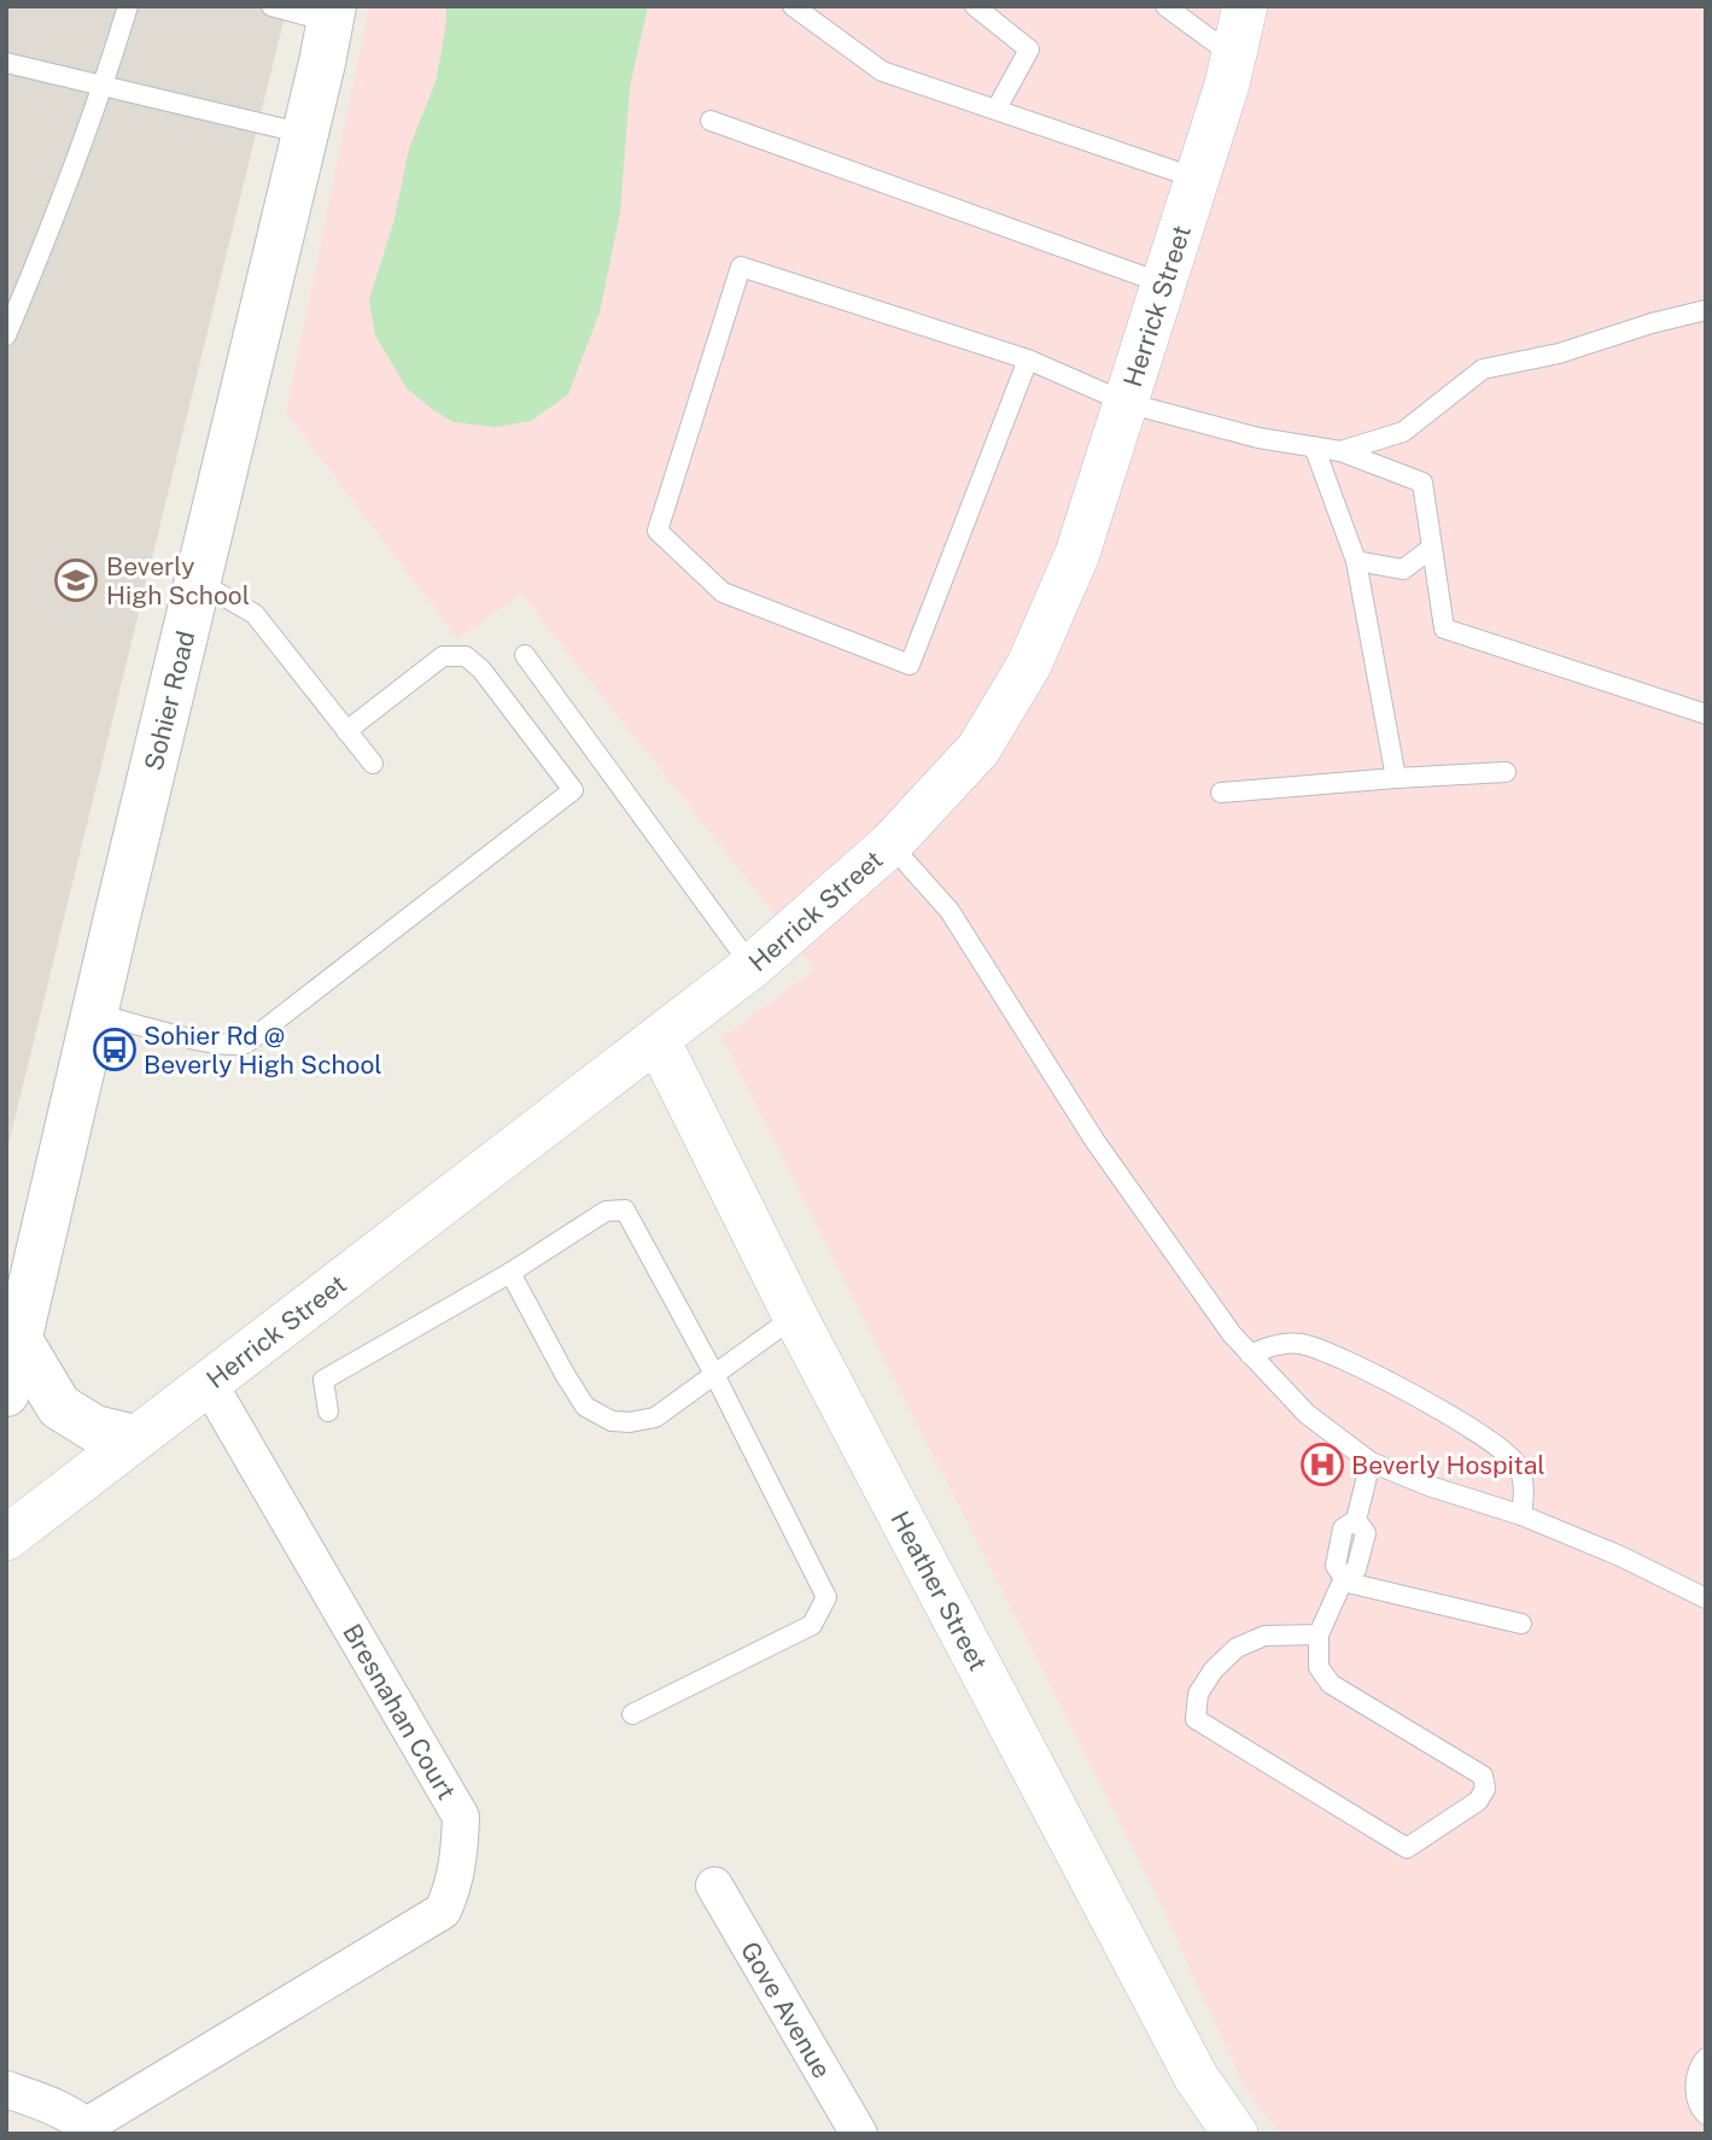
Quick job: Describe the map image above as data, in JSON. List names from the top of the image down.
{
  "streets": {
    "main road": ["Sohier Road"],
    "street": [
      "Herrick Street",
      "Heather Street",
      "Bresnahan Court",
      "Gove Avenue"
    ]
  },
  "crossings": [
    ["Herrick Street", "Heather Street"],
    ["Herrick Street", "Bresnahan Court"]
  ],
  "places": {
    "school or university": ["Beverly High School"],
    "bus stop": ["Sohier Rd @ Beverly High School"],
    "hospital": ["Beverly Hospital"]
  }
}
